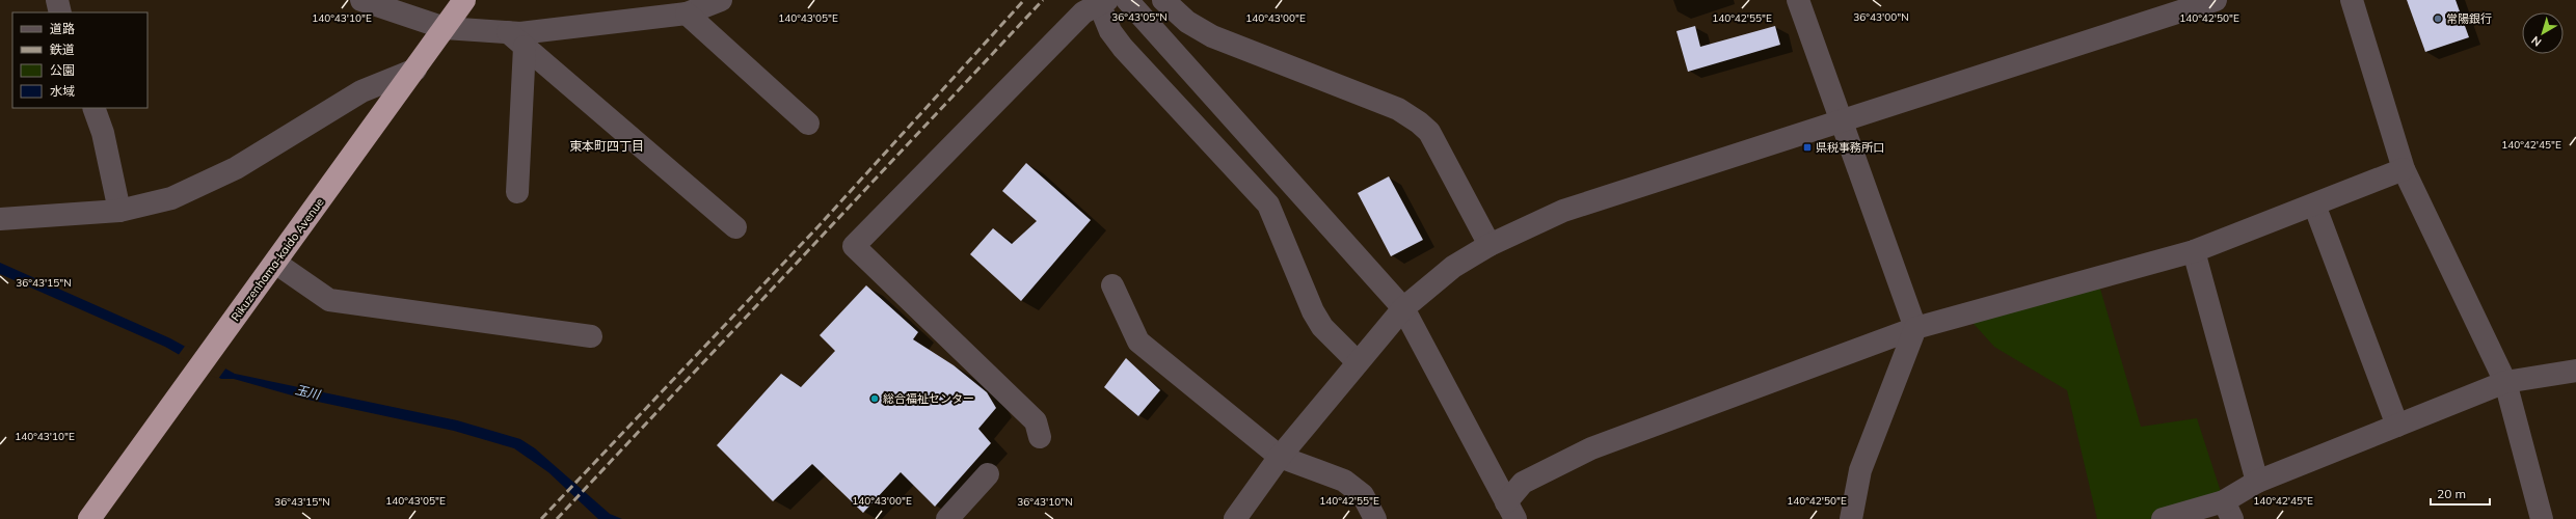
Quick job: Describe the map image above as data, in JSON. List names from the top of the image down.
{
  "streets": {
    "highway": ["Rikuzenhama-kaido Avenue"]
  },
  "districts": ["東本町四丁目"],
  "water": ["玉川"],
  "places": {
    "other": ["常陽銀行", "総合福祉センター"],
    "transit": ["県税事務所口"]
  },
  "legend": [
    "道路",
    "鉄道",
    "公園",
    "水域"
  ],
  "scale_bar": "20 m",
  "north": "bottom left",
  "coordinates": [
    "36°43'05\"N",
    "36°43'00\"N",
    "140°43'00\"E",
    "140°43'10\"E",
    "140°43'05\"E",
    "140°42'55\"E",
    "140°42'50\"E",
    "140°42'45\"E",
    "36°43'15\"N",
    "36°43'10\"N"
  ]
}
